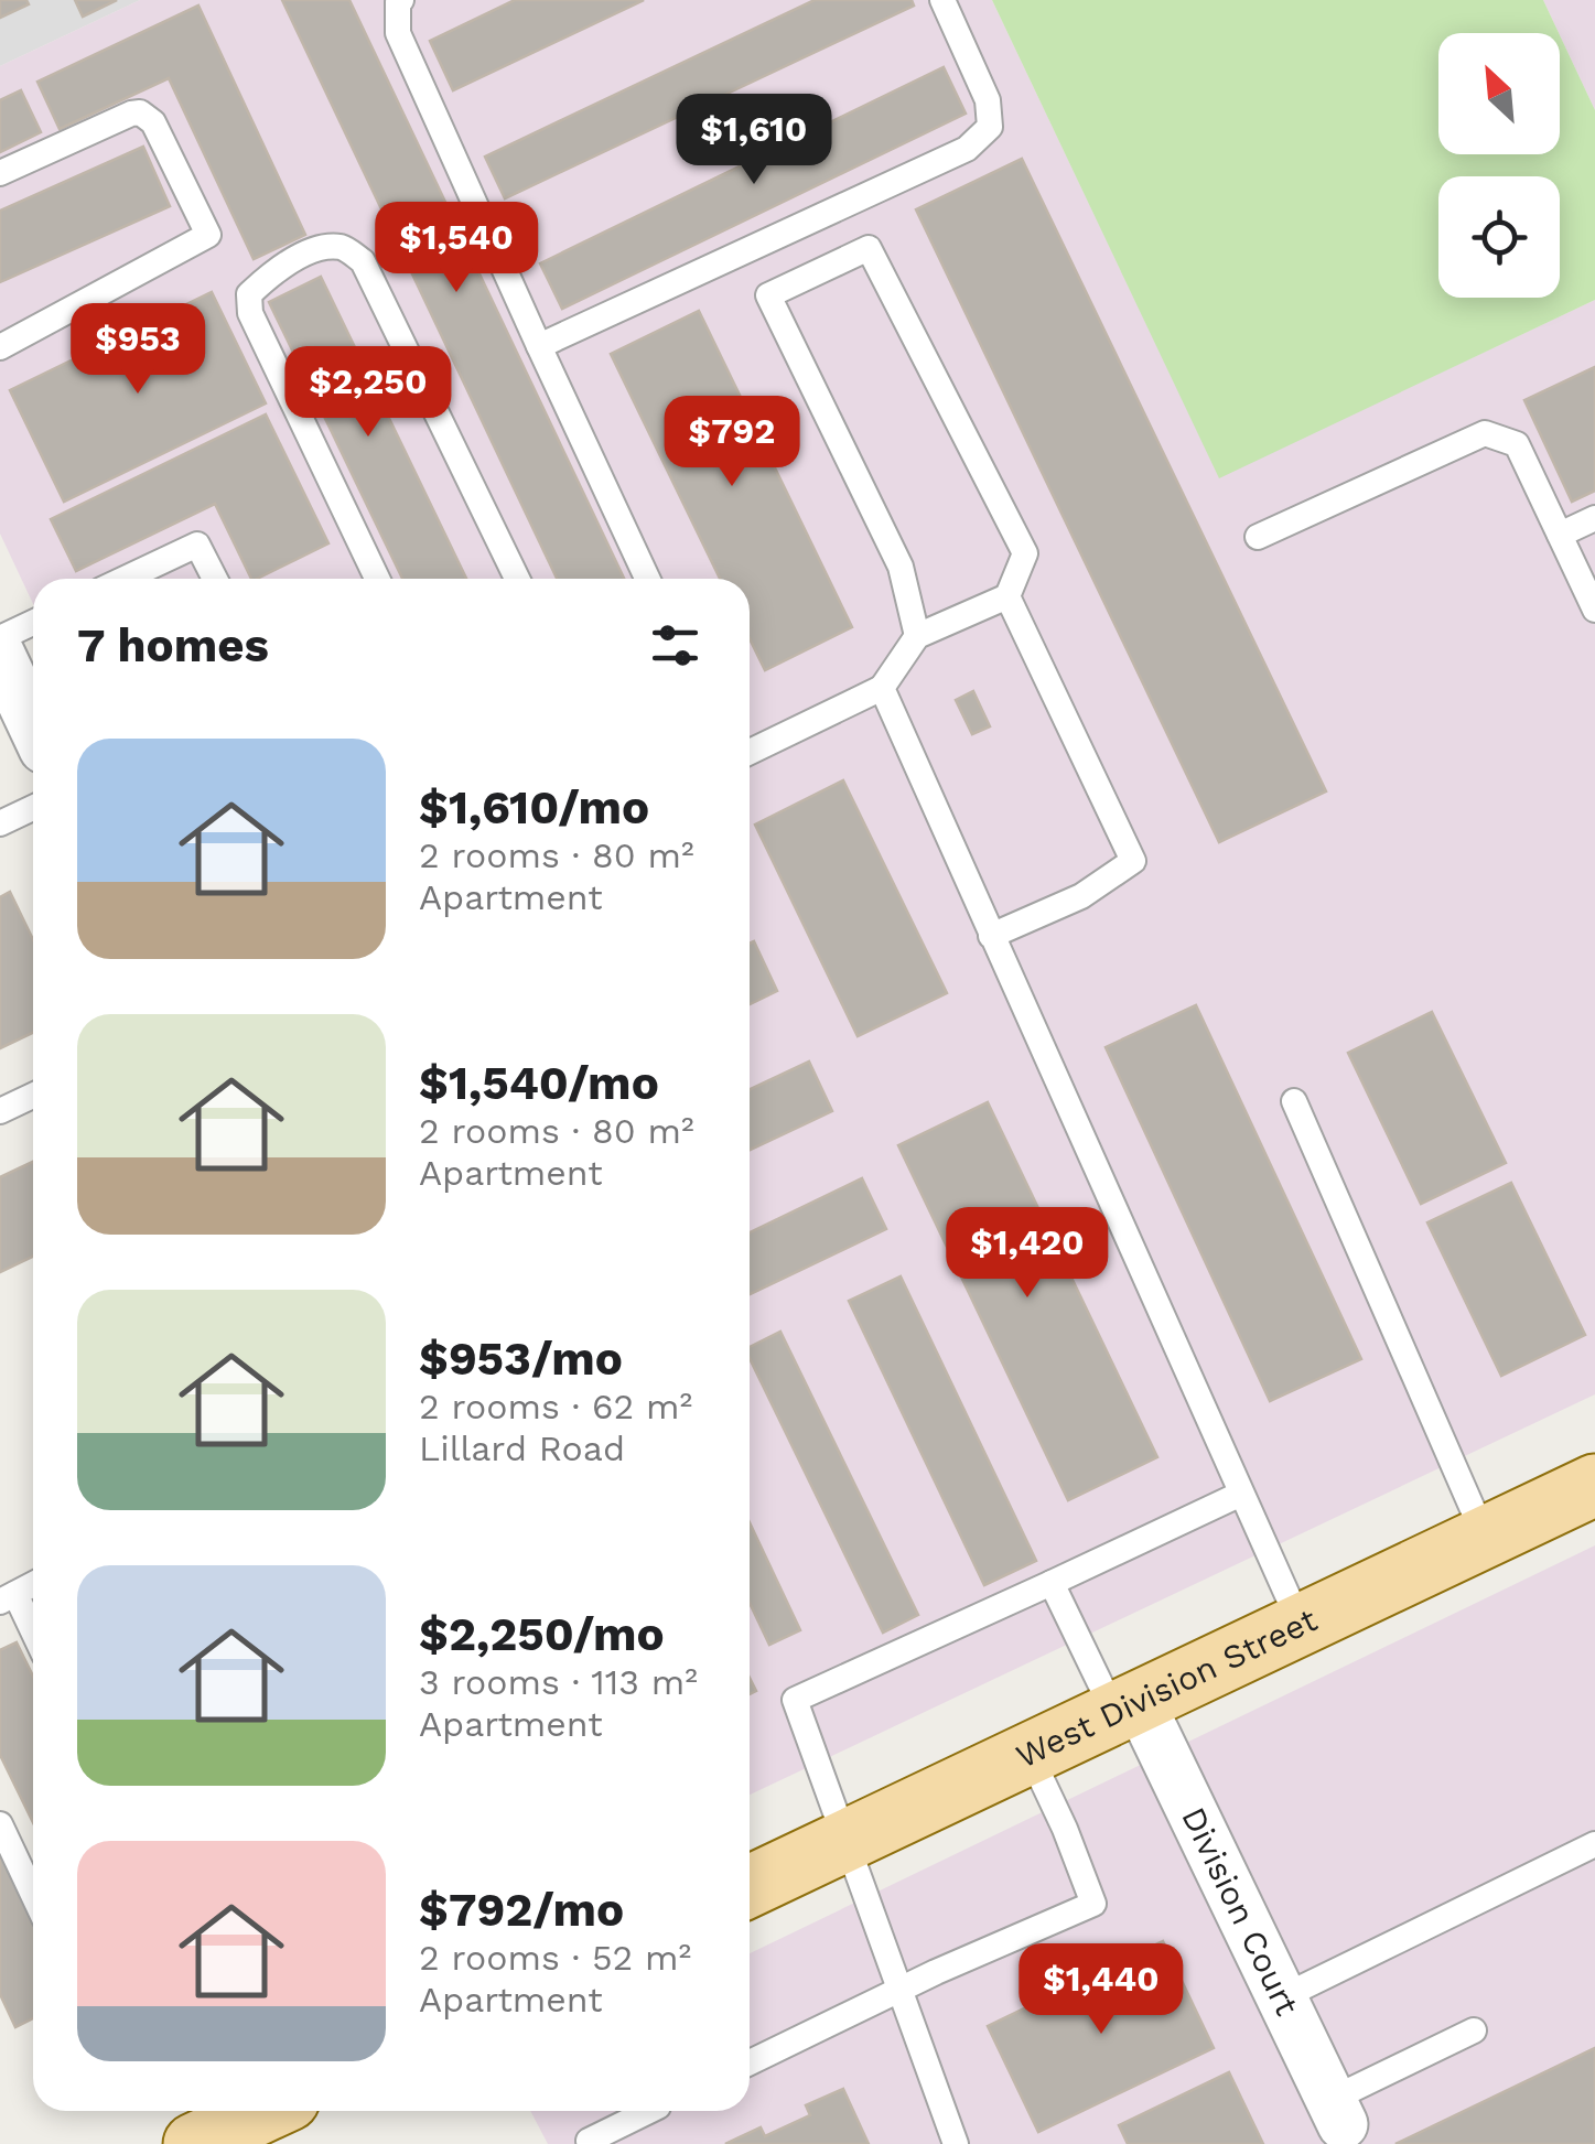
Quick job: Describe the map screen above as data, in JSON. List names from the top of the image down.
{
  "streets": {
    "main road": ["West Division Street"],
    "street": ["Division Court"]
  },
  "crossings": [
    ["West Division Street", "Division Court"]
  ],
  "north": "top left",
  "page": {
    "price": [
      "$1,610",
      "$1,540",
      "$953",
      "$2,250",
      "$792",
      "$1,420",
      "$1,440"
    ],
    "heading": "7 homes",
    "list": [
      {
        "name": "$1,610/mo",
        "note": "2 rooms · 80 m² · Apartment"
      },
      {
        "name": "$1,540/mo",
        "note": "2 rooms · 80 m² · Apartment"
      },
      {
        "name": "$953/mo",
        "note": "2 rooms · 62 m² · Lillard Road"
      },
      {
        "name": "$2,250/mo",
        "note": "3 rooms · 113 m² · Apartment"
      },
      {
        "name": "$792/mo",
        "note": "2 rooms · 52 m² · Apartment"
      }
    ]
  }
}
